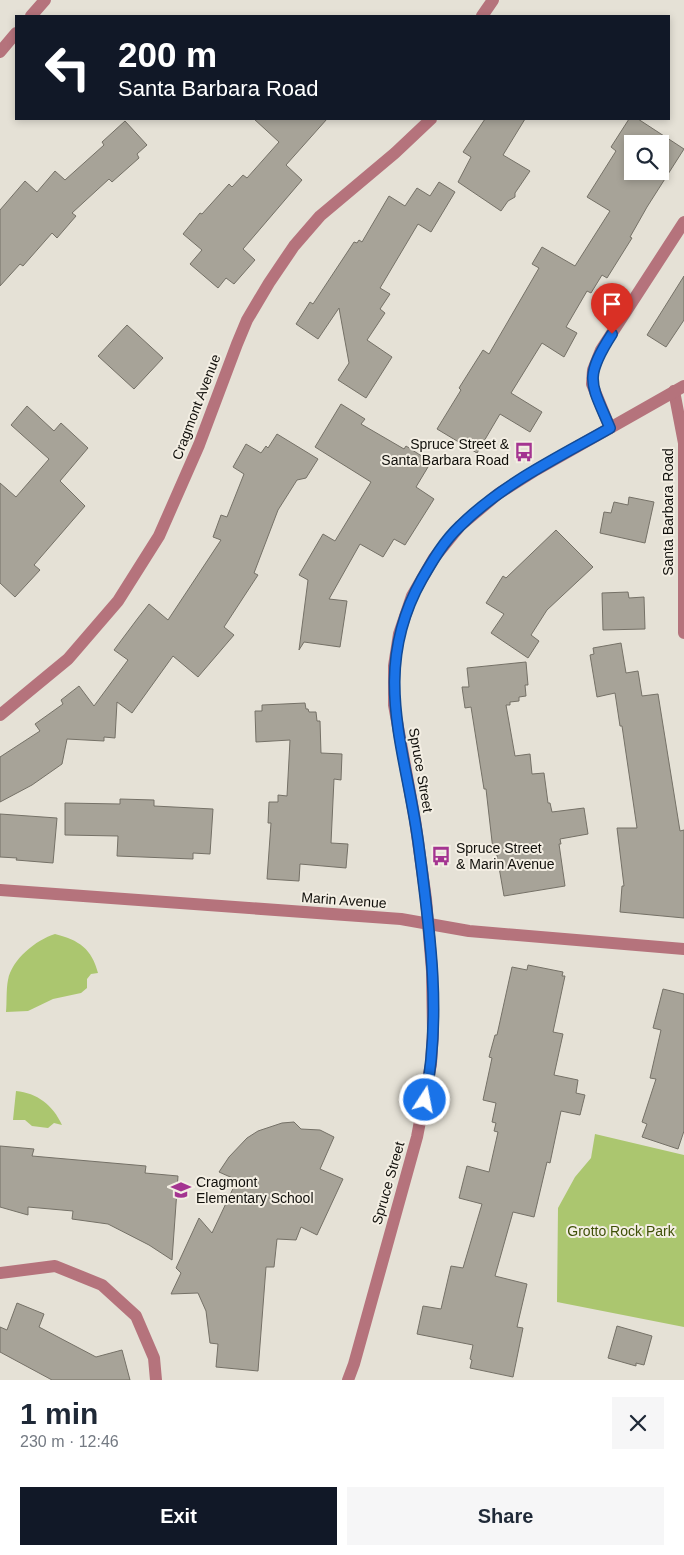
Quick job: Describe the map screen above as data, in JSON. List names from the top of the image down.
{
  "streets": {
    "street": [
      "Cragmont Avenue",
      "Santa Barbara Road",
      "Spruce Street",
      "Marin Avenue"
    ]
  },
  "crossings": [
    ["Santa Barbara Road", "Spruce Street"],
    ["Spruce Street", "Marin Avenue"]
  ],
  "parks": ["Grotto Rock Park"],
  "places": {
    "bus stop": ["Spruce Street & Santa Barbara Road", "Spruce Street & Marin Avenue"],
    "school or university": ["Cragmont Elementary School"]
  },
  "page": {
    "turn": ["200 m", "Santa Barbara Road"],
    "heading": ["1 min", "230 m · 12:46"],
    "buttons": ["Exit", "Share"]
  }
}
